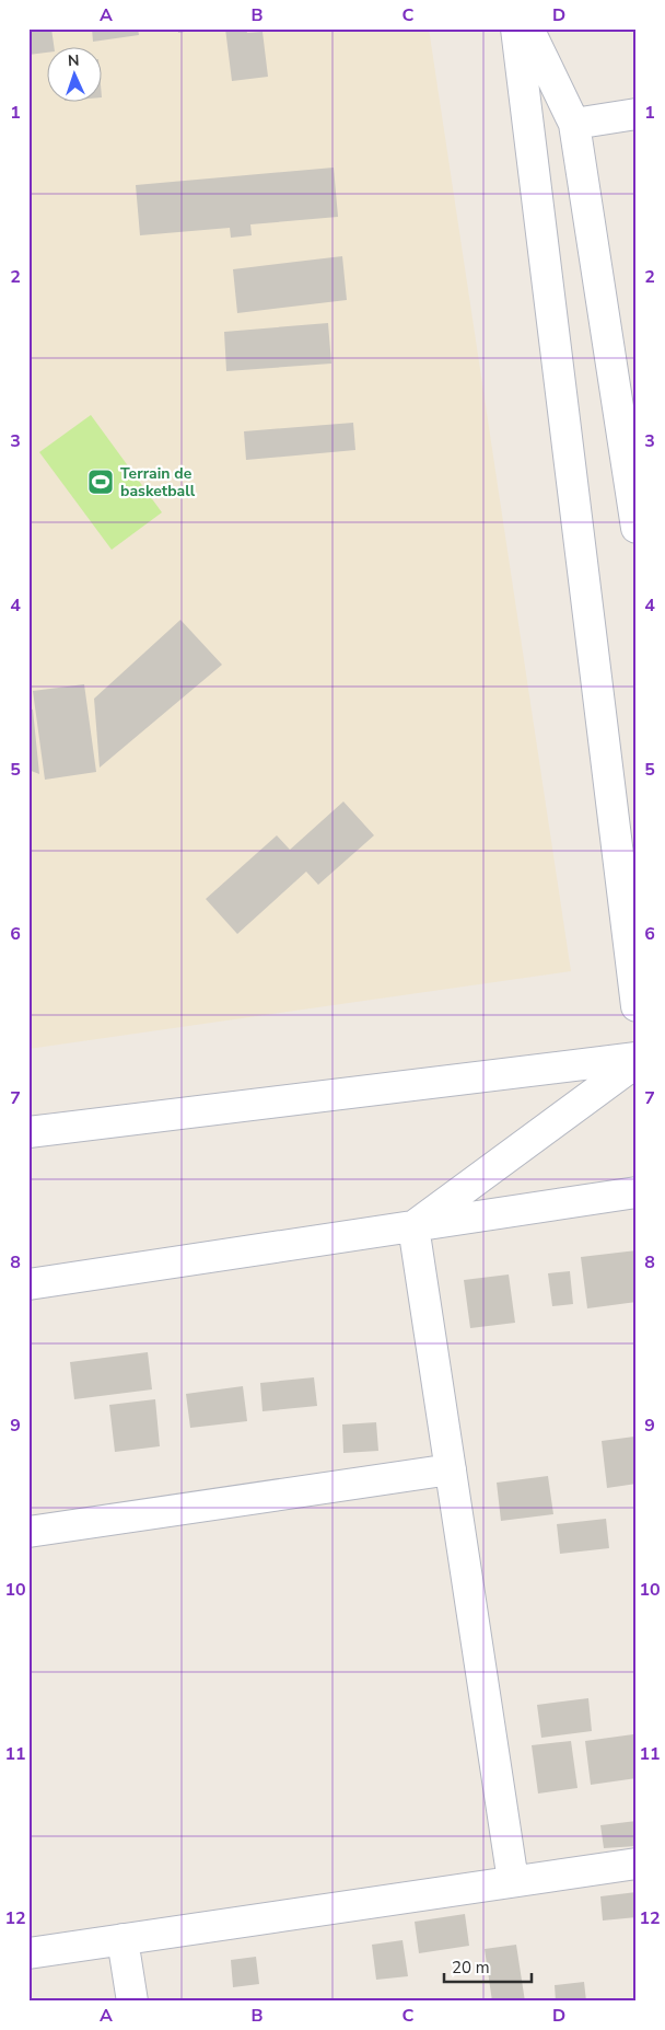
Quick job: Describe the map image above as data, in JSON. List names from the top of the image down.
{
  "places": {
    "sports": ["Terrain de basketball"]
  },
  "scale_bar": "20 m",
  "north": "top",
  "grid": {
    "columns": [
      "A",
      "B",
      "C",
      "D"
    ],
    "rows": [
      "1",
      "2",
      "3",
      "4",
      "5",
      "6",
      "7",
      "8",
      "9",
      "10",
      "11",
      "12"
    ]
  }
}
